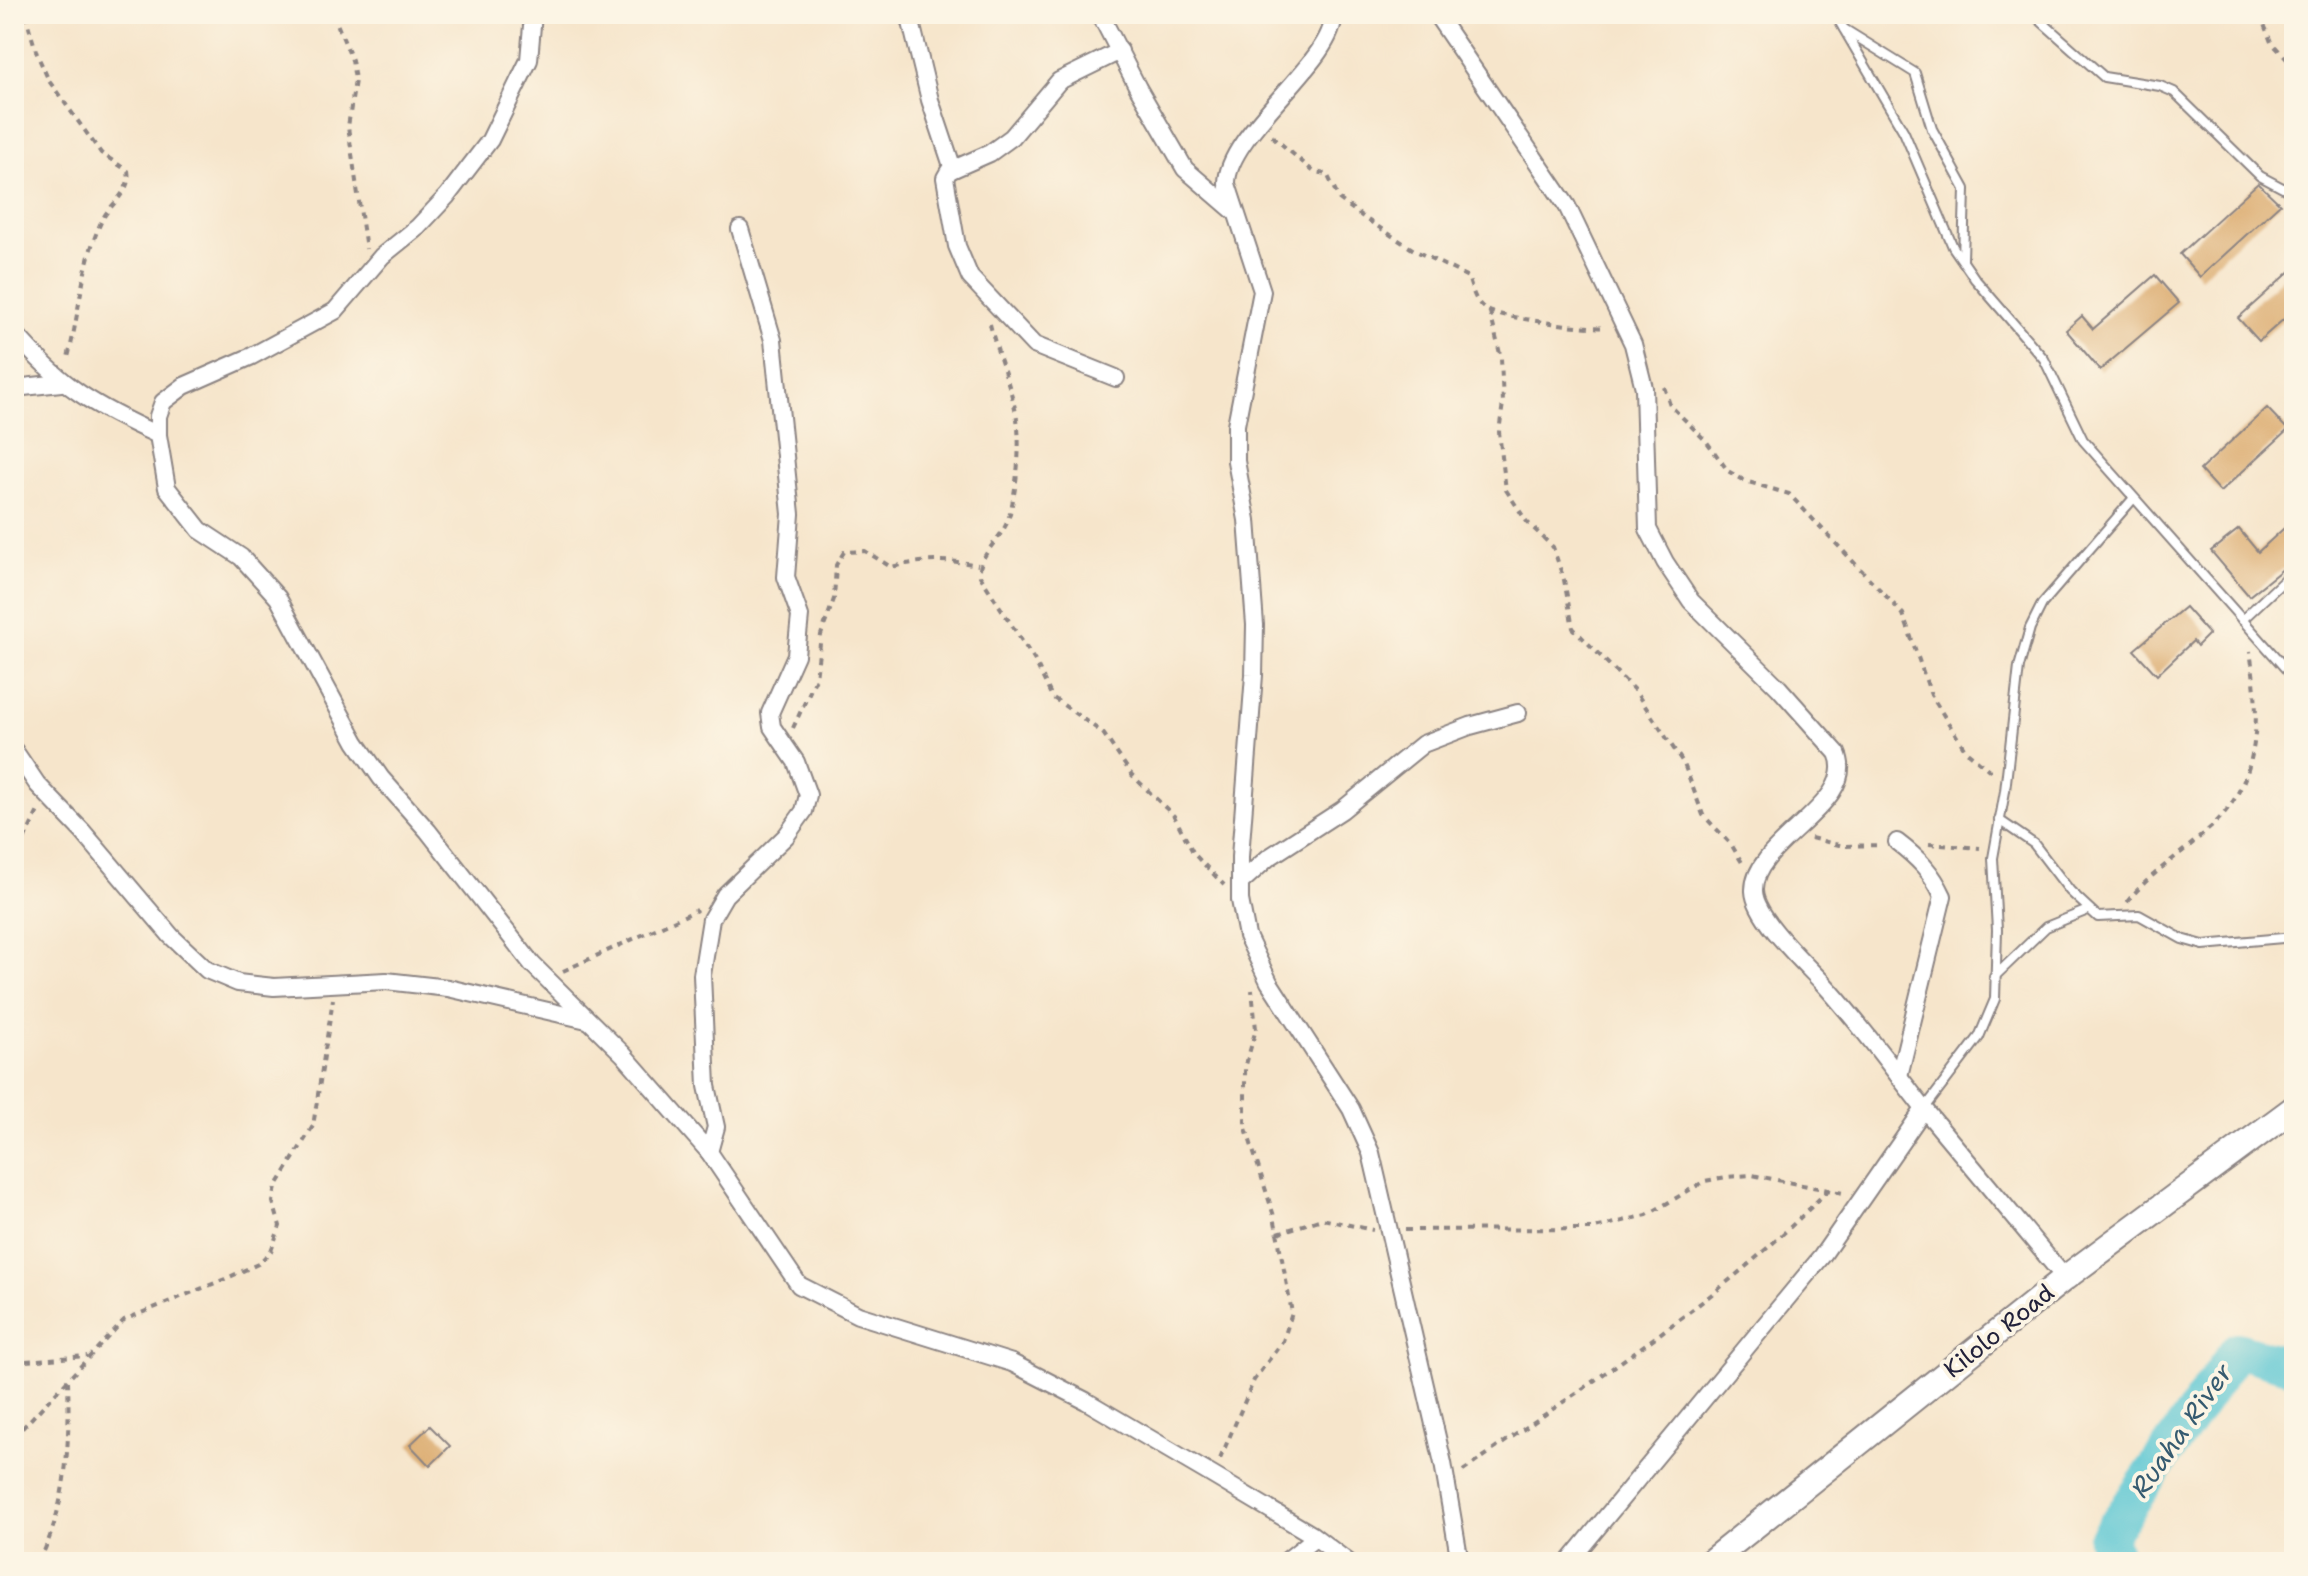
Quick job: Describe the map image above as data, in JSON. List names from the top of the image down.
{
  "streets": {
    "main road": ["Kilolo Road"]
  },
  "water": ["Ruaha River"]
}
